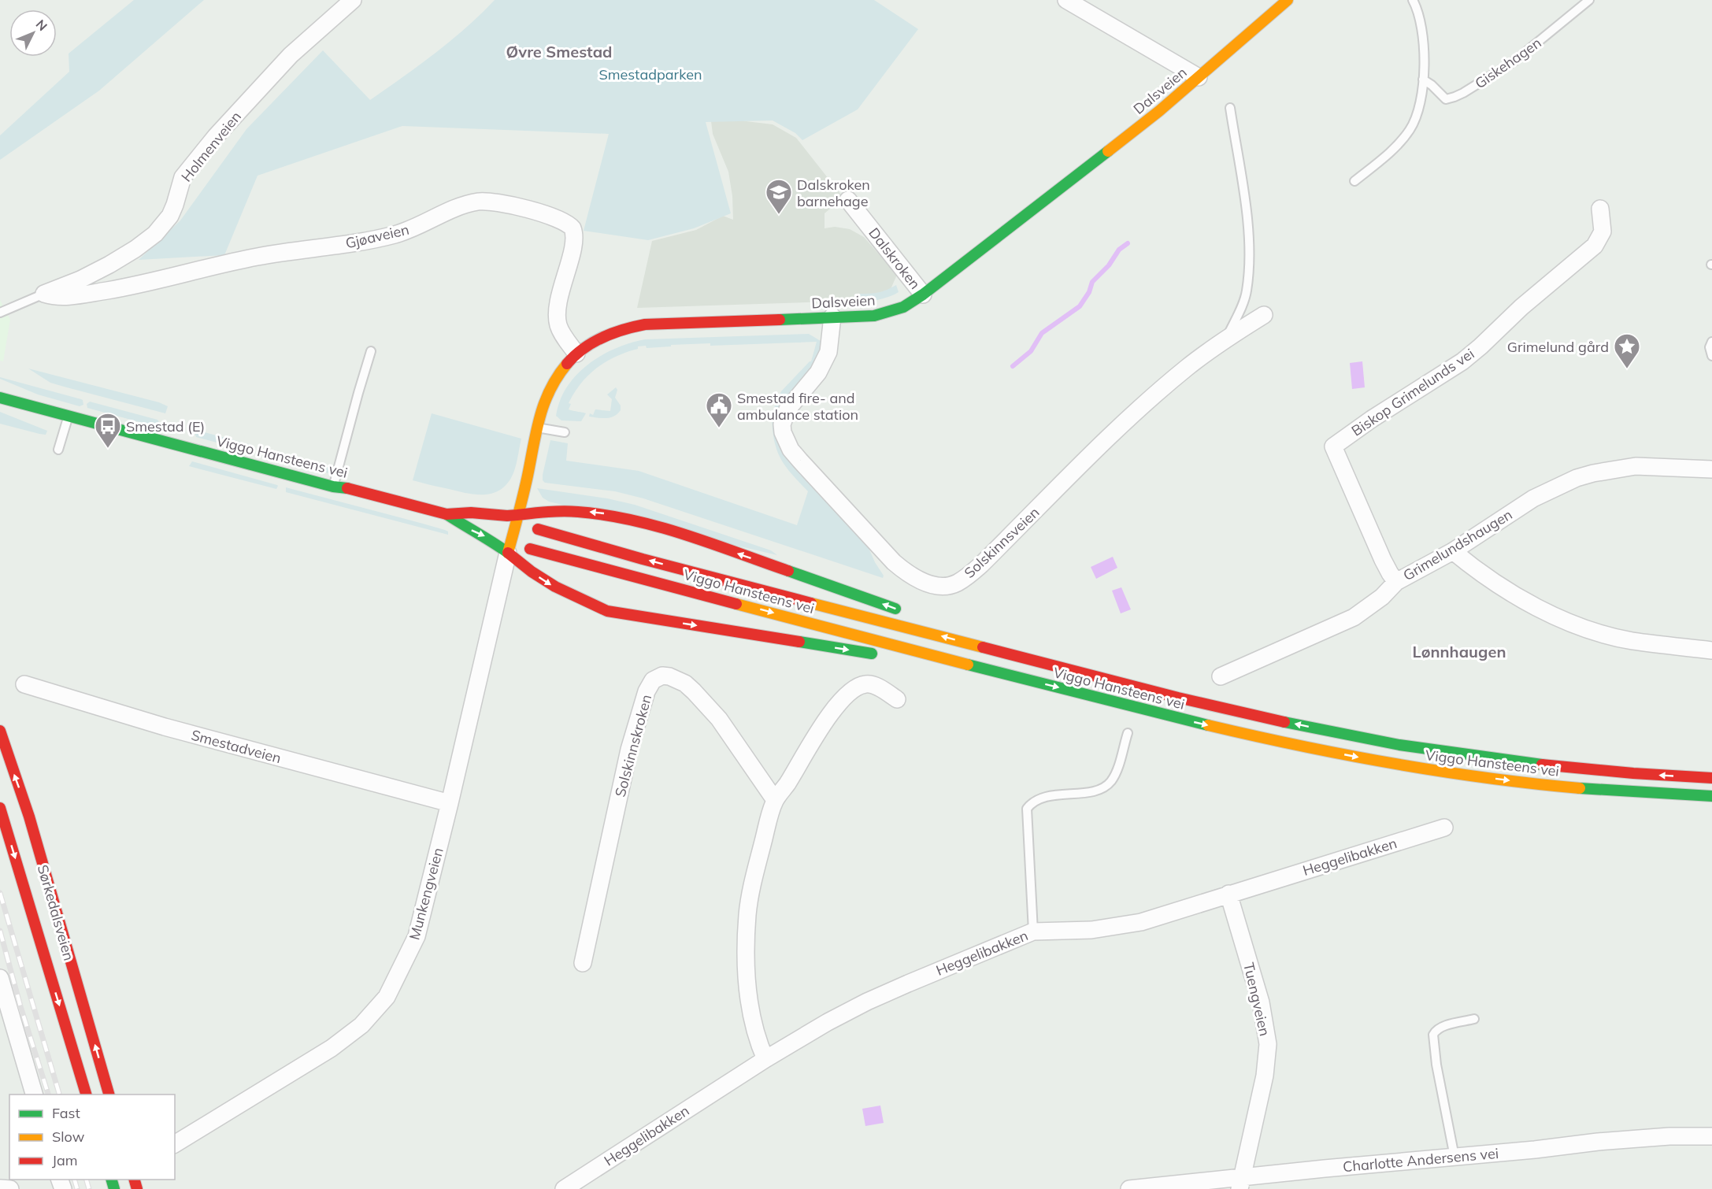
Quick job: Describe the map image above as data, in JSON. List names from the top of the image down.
{
  "streets": {
    "main road": [
      "Dalsveien",
      "Viggo Hansteens vei",
      "Munkengveien",
      "Sørkedalsveien"
    ],
    "street": [
      "Holmenveien",
      "Gjøaveien",
      "Dalskroken",
      "Biskop Grimelunds vei",
      "Solskinnsveien",
      "Grimelundshaugen",
      "Solskinnskroken",
      "Smestadveien",
      "Heggelibakken",
      "Tuengveien",
      "Charlotte Andersens vei"
    ],
    "lane": ["Giskehagen"]
  },
  "crossings": [
    ["Dalsveien", "Gjøaveien"],
    ["Dalsveien", "Dalskroken"],
    ["Dalsveien", "Viggo Hansteens vei"],
    ["Dalsveien", "Solskinnsveien"],
    ["Dalsveien", "Munkengveien"],
    ["Holmenveien", "Gjøaveien"],
    ["Biskop Grimelunds vei", "Grimelundshaugen"],
    ["Viggo Hansteens vei", "Munkengveien"],
    ["Smestadveien", "Munkengveien"],
    ["Heggelibakken", "Tuengveien"],
    ["Tuengveien", "Charlotte Andersens vei"]
  ],
  "districts": ["Øvre Smestad", "Lønnhaugen"],
  "parks": ["Smestadparken"],
  "places": {
    "school or university": ["Dalskroken barnehage"],
    "place": ["Grimelund gård"],
    "public building": ["Smestad fire- and ambulance station"],
    "bus stop": ["Smestad (E)"]
  },
  "legend": ["Fast", "Slow", "Jam"],
  "north": "top right"
}
